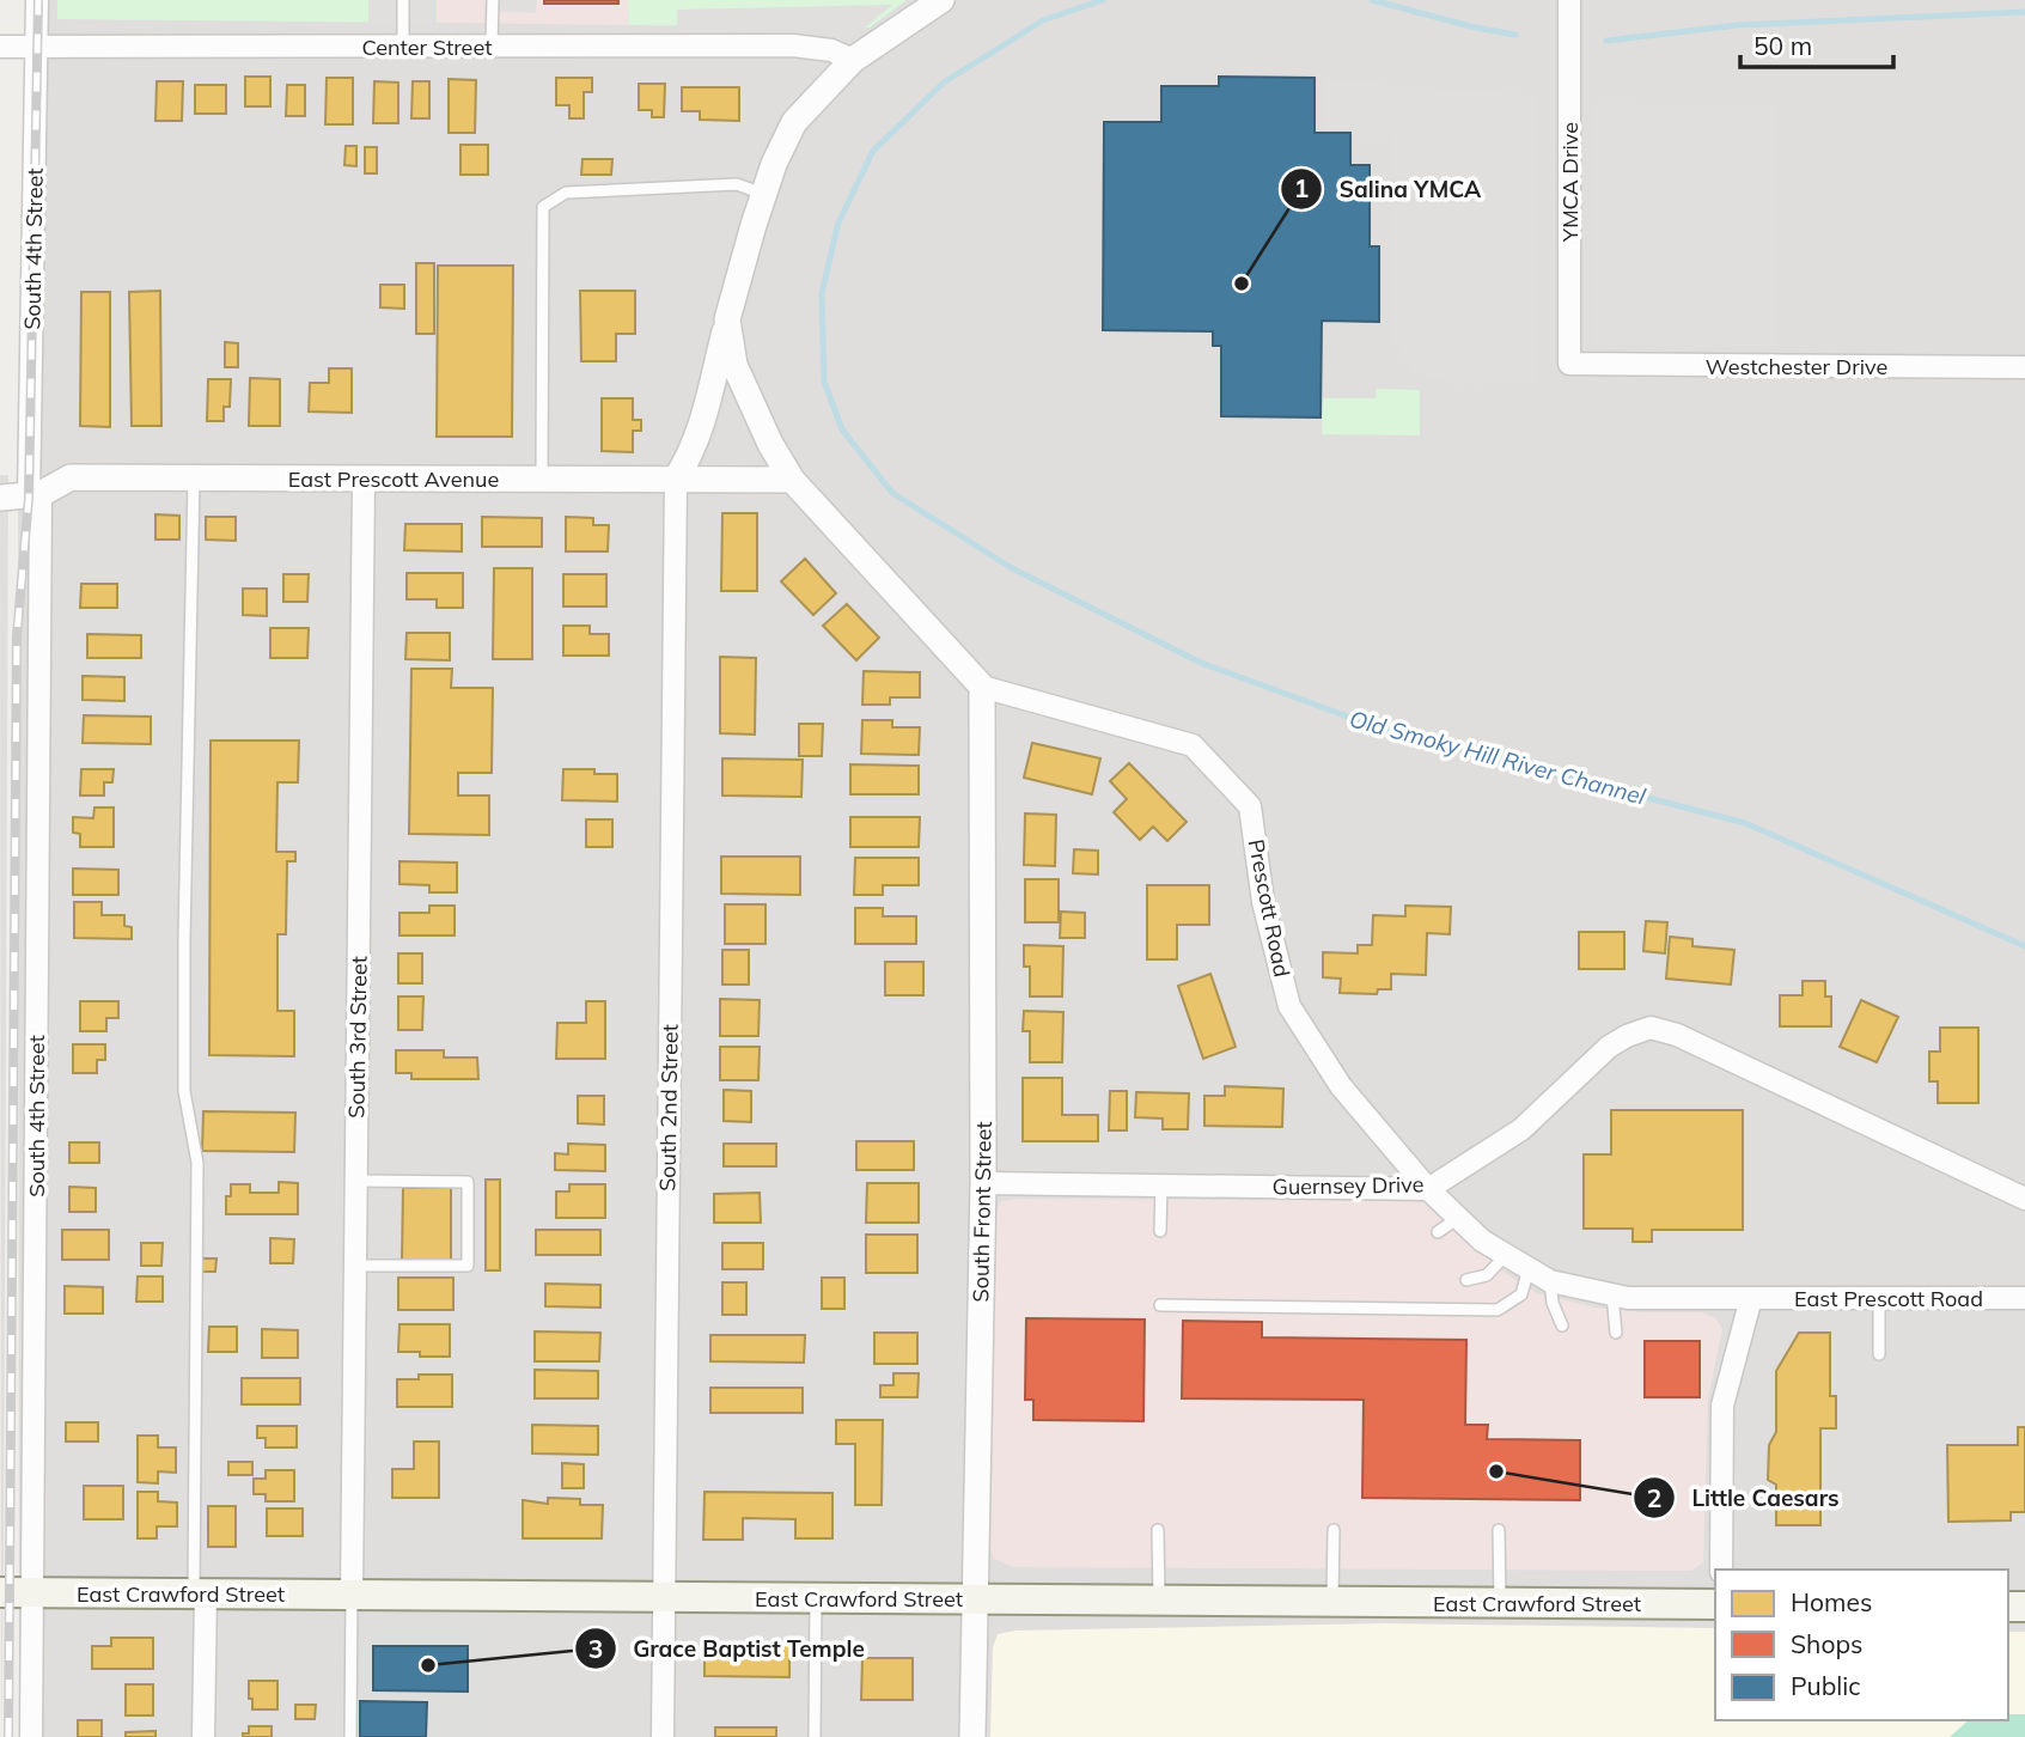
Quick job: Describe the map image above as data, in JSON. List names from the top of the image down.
{
  "streets": {
    "main road": ["East Crawford Street"],
    "street": [
      "Center Street",
      "YMCA Drive",
      "South 4th Street",
      "Westchester Drive",
      "East Prescott Avenue",
      "Prescott Road",
      "South 3rd Street",
      "South 2nd Street",
      "Guernsey Drive",
      "South Front Street",
      "East Prescott Road"
    ]
  },
  "crossings": [
    ["Center Street", "South 4th Street"],
    ["YMCA Drive", "Westchester Drive"],
    ["South 4th Street", "East Prescott Avenue"],
    ["South 4th Street", "East Crawford Street"],
    ["East Prescott Avenue", "South 3rd Street"],
    ["East Prescott Avenue", "South 2nd Street"],
    ["Prescott Road", "Guernsey Drive"],
    ["Prescott Road", "South Front Street"],
    ["Prescott Road", "East Prescott Road"],
    ["South 3rd Street", "East Crawford Street"],
    ["South 2nd Street", "East Crawford Street"],
    ["Guernsey Drive", "South Front Street"],
    ["South Front Street", "East Crawford Street"]
  ],
  "water": ["Old Smoky Hill River Channel"],
  "places": ["Salina YMCA", "Little Caesars", "Grace Baptist Temple"],
  "legend": ["Homes", "Shops", "Public"],
  "scale_bar": "50 m"
}
